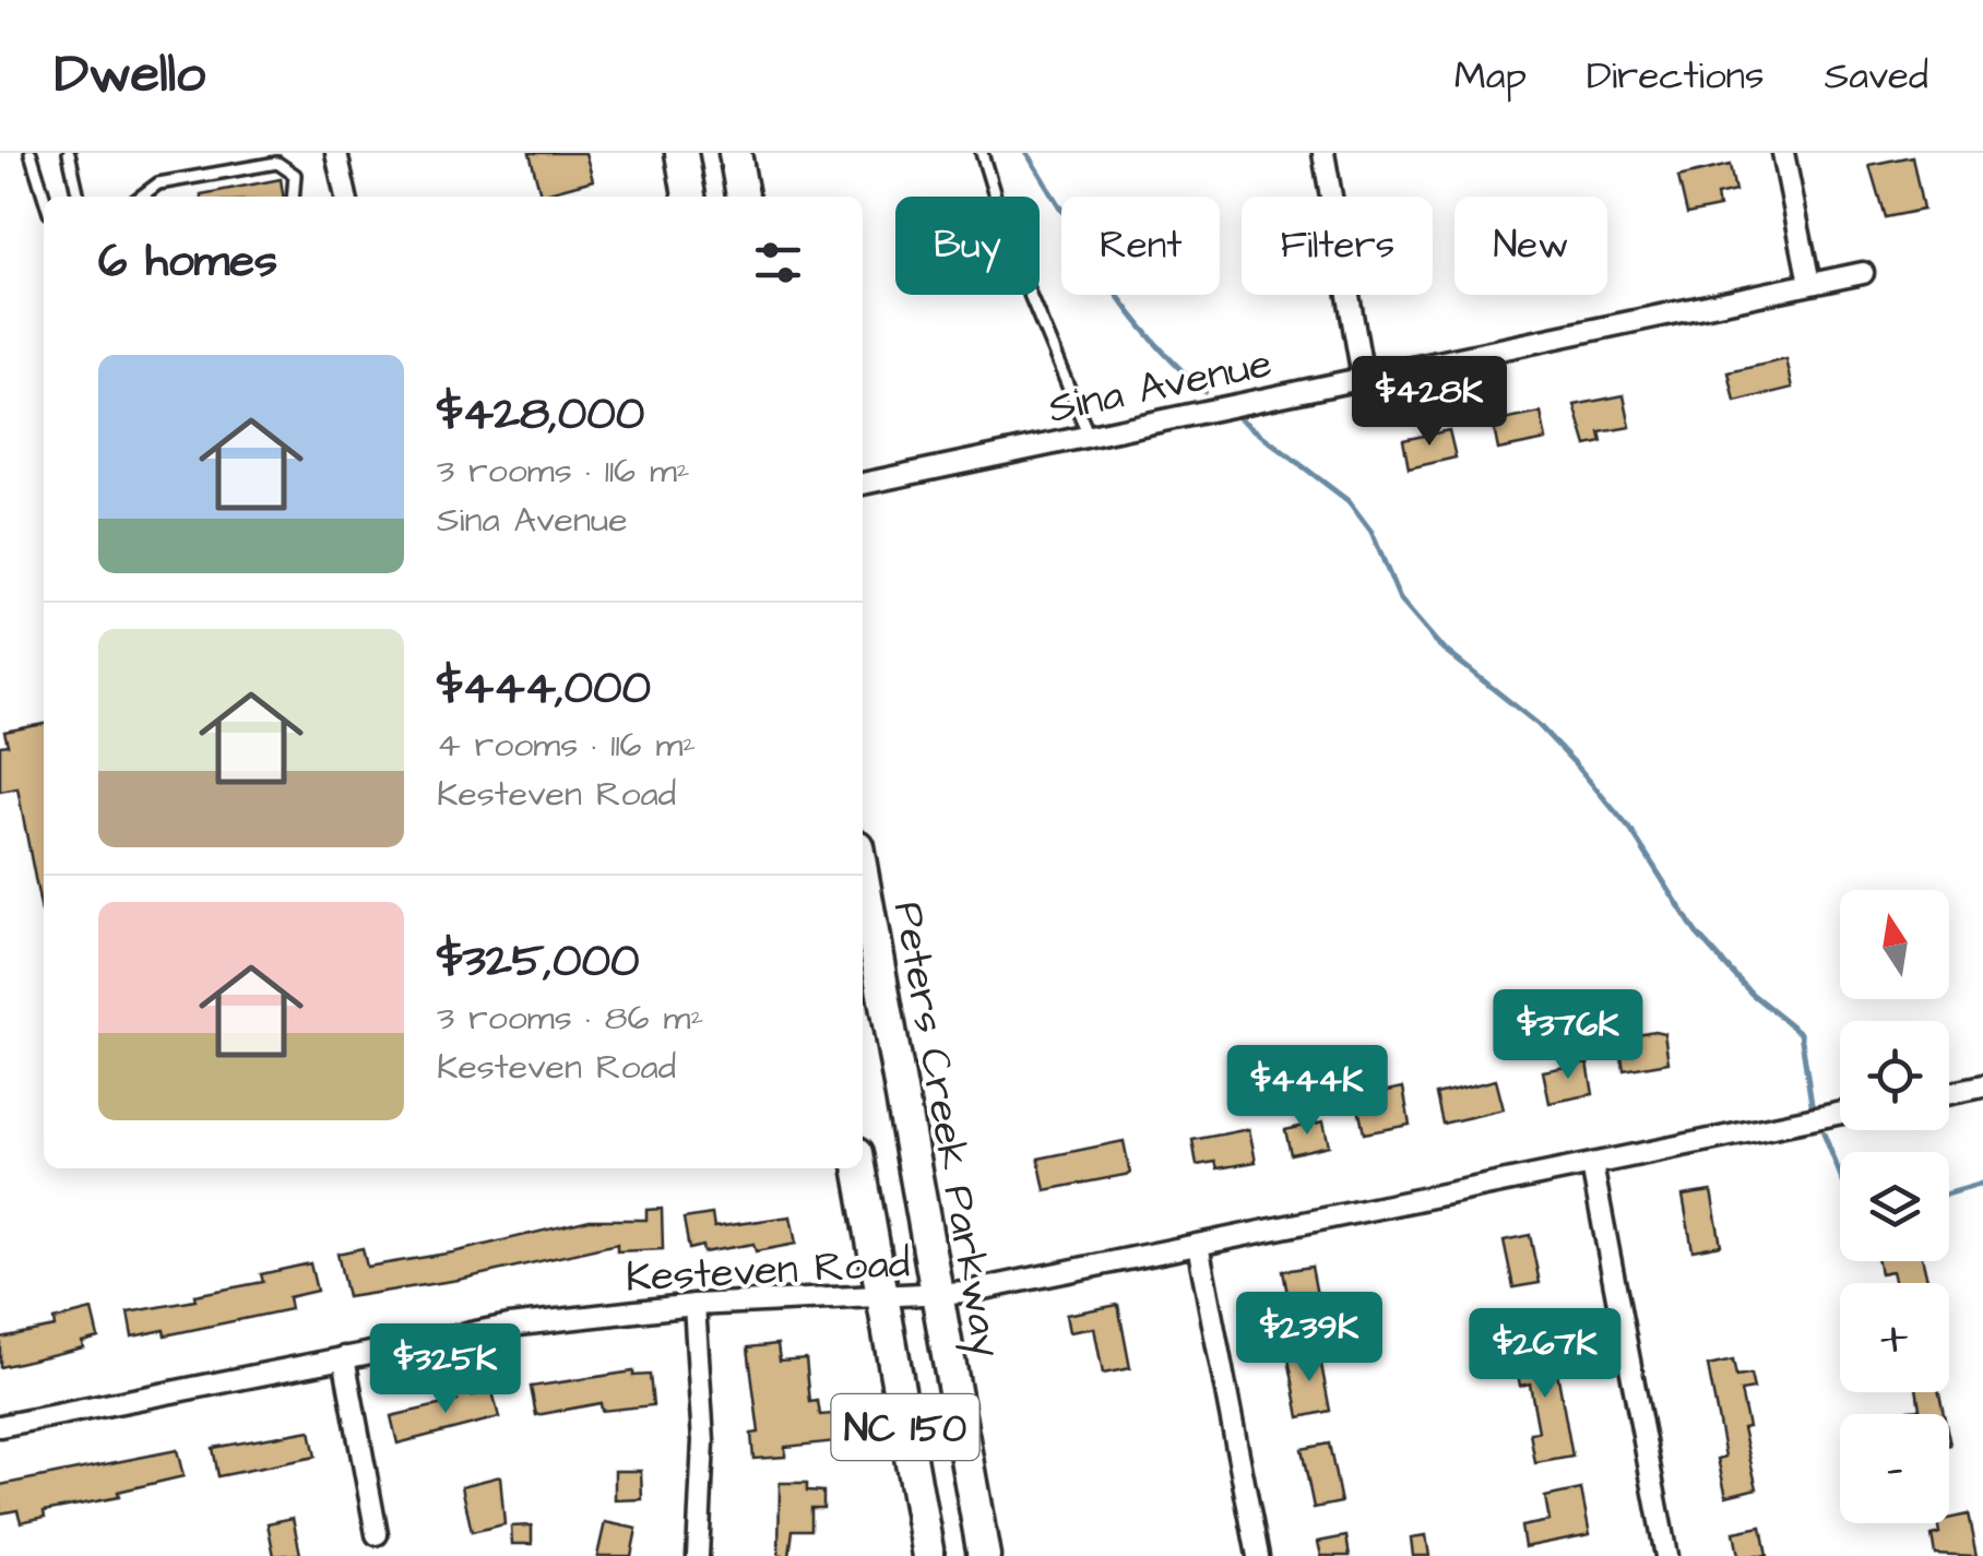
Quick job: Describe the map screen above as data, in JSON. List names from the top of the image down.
{
  "streets": {
    "main road": ["Peters Creek Parkway", "NC 150"],
    "street": ["Sina Avenue", "Kesteven Road"]
  },
  "crossings": [
    ["Peters Creek Parkway", "Kesteven Road"],
    ["Kesteven Road", "NC 150"]
  ],
  "north": "top",
  "page": {
    "header": "Dwello",
    "nav": ["Map", "Directions", "Saved"],
    "chip": [
      "Buy",
      "Rent",
      "Filters",
      "New"
    ],
    "heading": "6 homes",
    "list": [
      {
        "name": "$428,000",
        "note": "3 rooms · 116 m² · Sina Avenue"
      },
      {
        "name": "$444,000",
        "note": "4 rooms · 116 m² · Kesteven Road"
      },
      {
        "name": "$325,000",
        "note": "3 rooms · 86 m² · Kesteven Road"
      }
    ],
    "price": [
      "$428K",
      "$376K",
      "$444K",
      "$239K",
      "$267K",
      "$325K"
    ],
    "map_buttons": ["+", "−"]
  }
}
